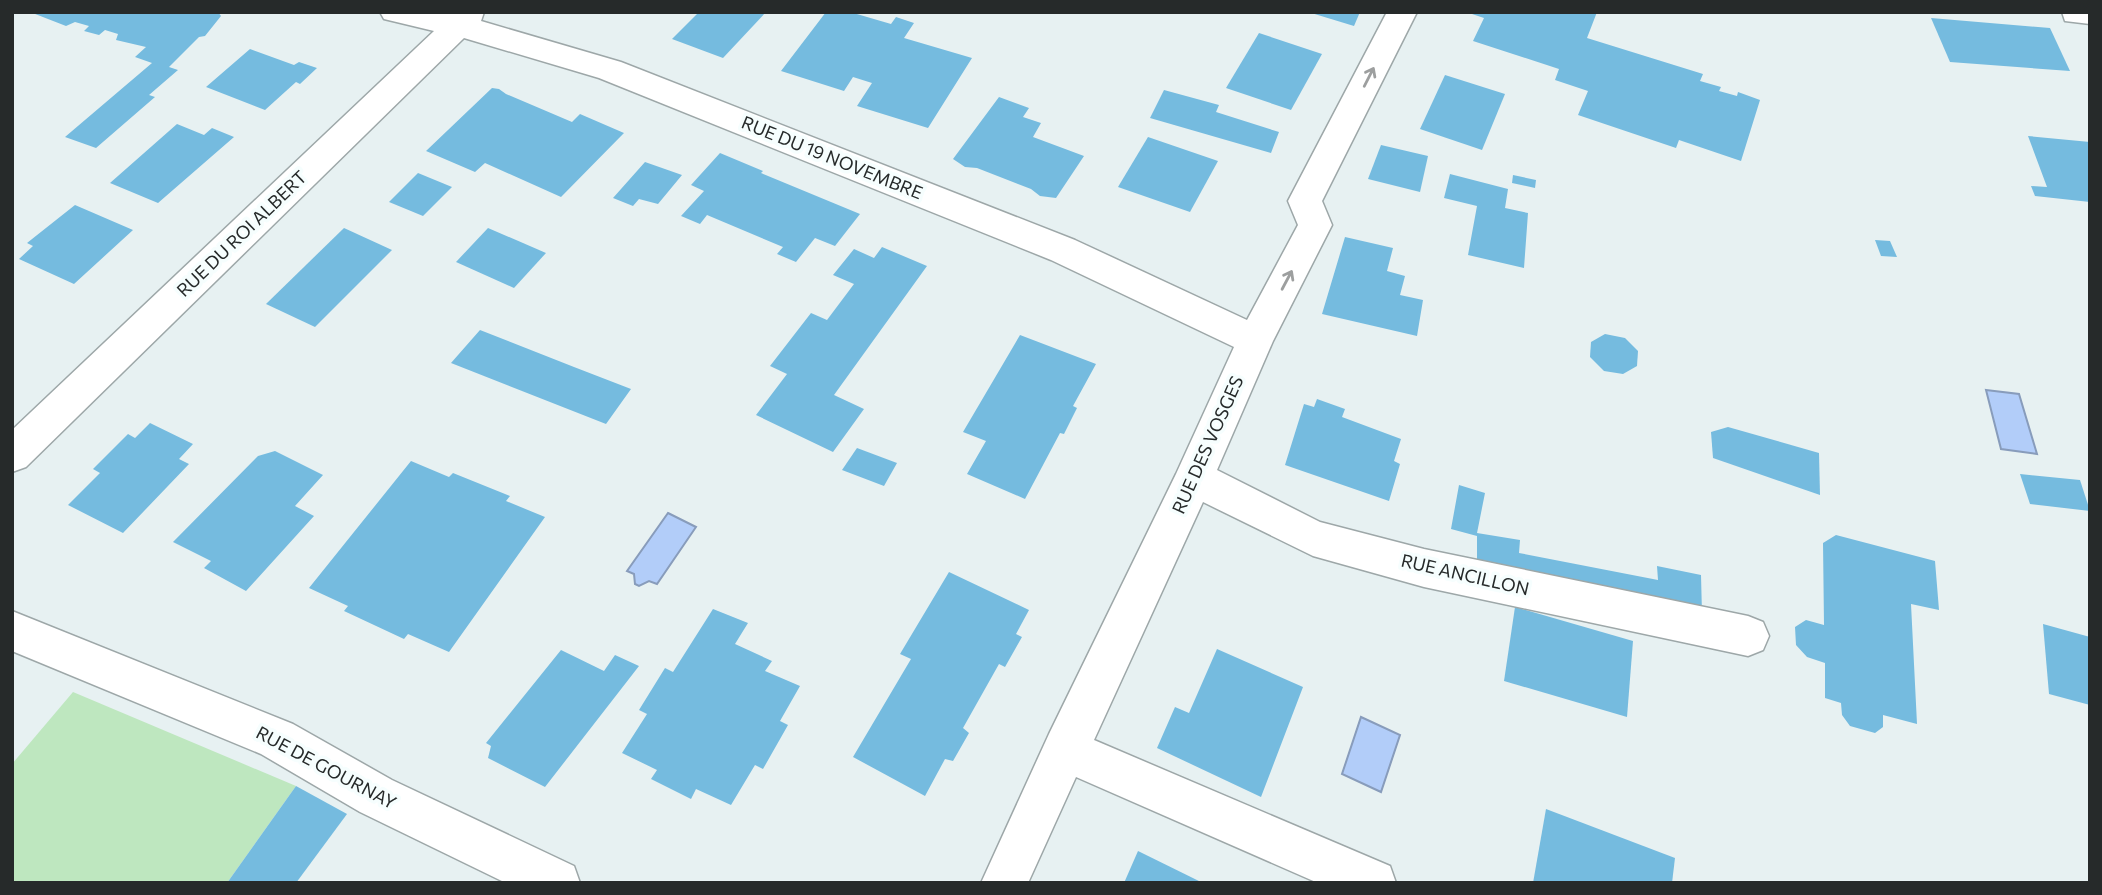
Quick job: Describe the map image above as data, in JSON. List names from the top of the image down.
{
  "streets": {
    "street": [
      "RUE DU 19 NOVEMBRE",
      "RUE DU ROI ALBERT",
      "RUE DES VOSGES",
      "RUE ANCILLON",
      "RUE DE GOURNAY"
    ]
  },
  "crossings": [
    ["RUE DU 19 NOVEMBRE", "RUE DU ROI ALBERT"],
    ["RUE DU 19 NOVEMBRE", "RUE DES VOSGES"],
    ["RUE DES VOSGES", "RUE ANCILLON"]
  ],
  "one_way": ["RUE DES VOSGES"]
}
